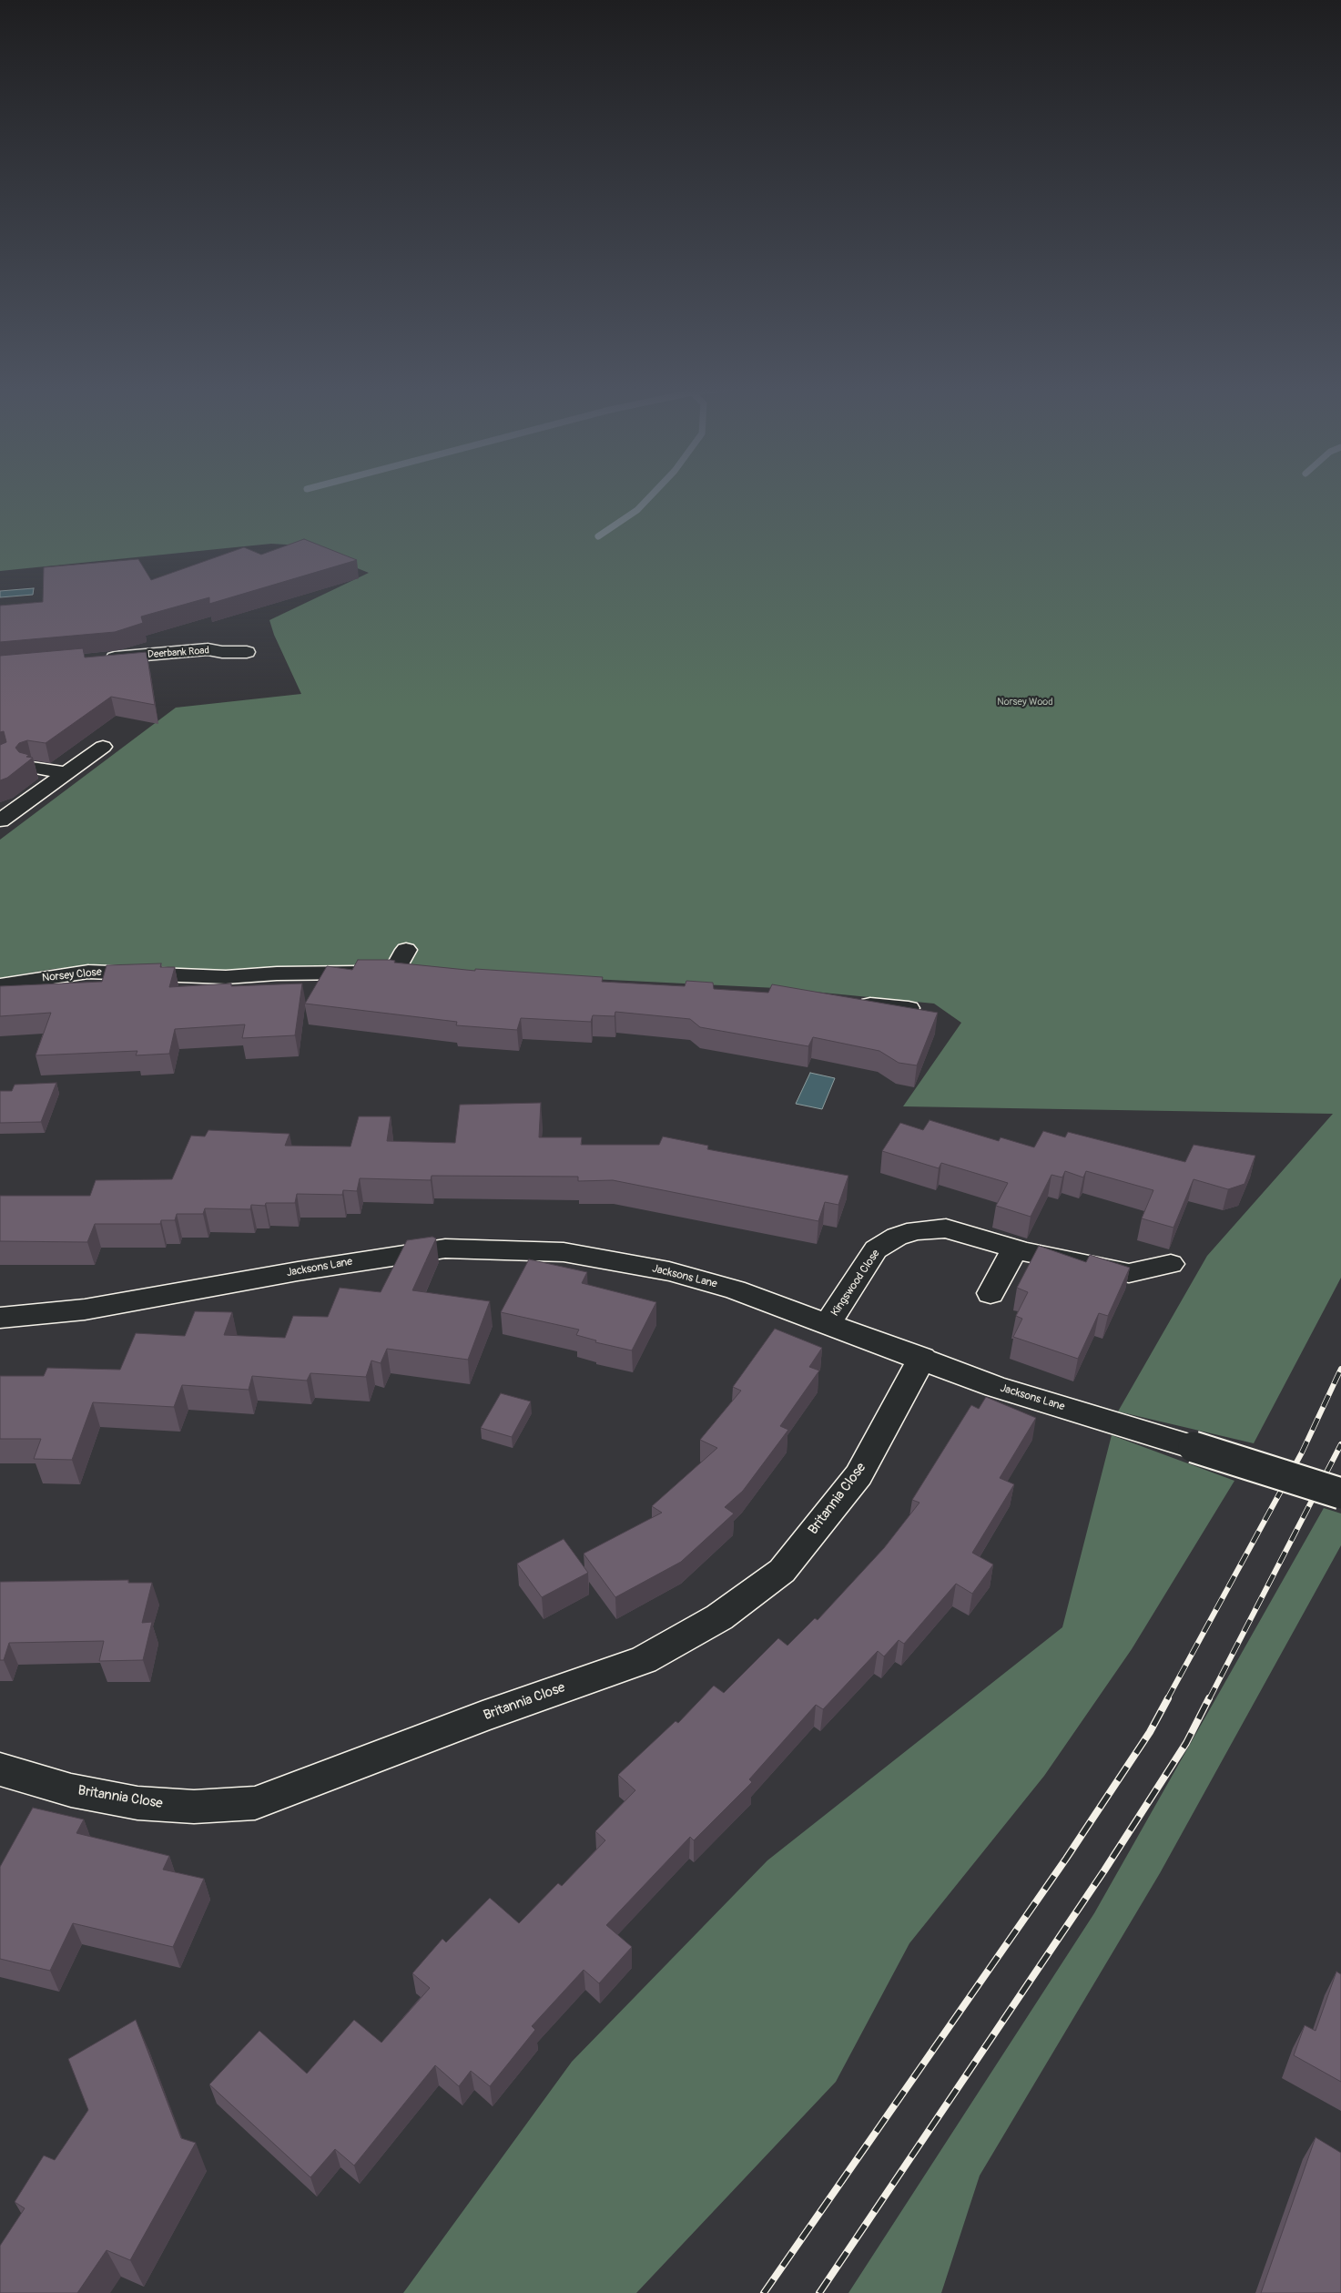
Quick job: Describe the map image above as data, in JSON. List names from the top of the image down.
{
  "streets": {
    "street": [
      "Deerbank Road",
      "Norsey Close",
      "Jacksons Lane",
      "Kingswood Close",
      "Britannia Close"
    ]
  },
  "crossings": [
    ["Jacksons Lane", "Kingswood Close"],
    ["Jacksons Lane", "Britannia Close"]
  ],
  "parks": ["Norsey Wood"]
}
